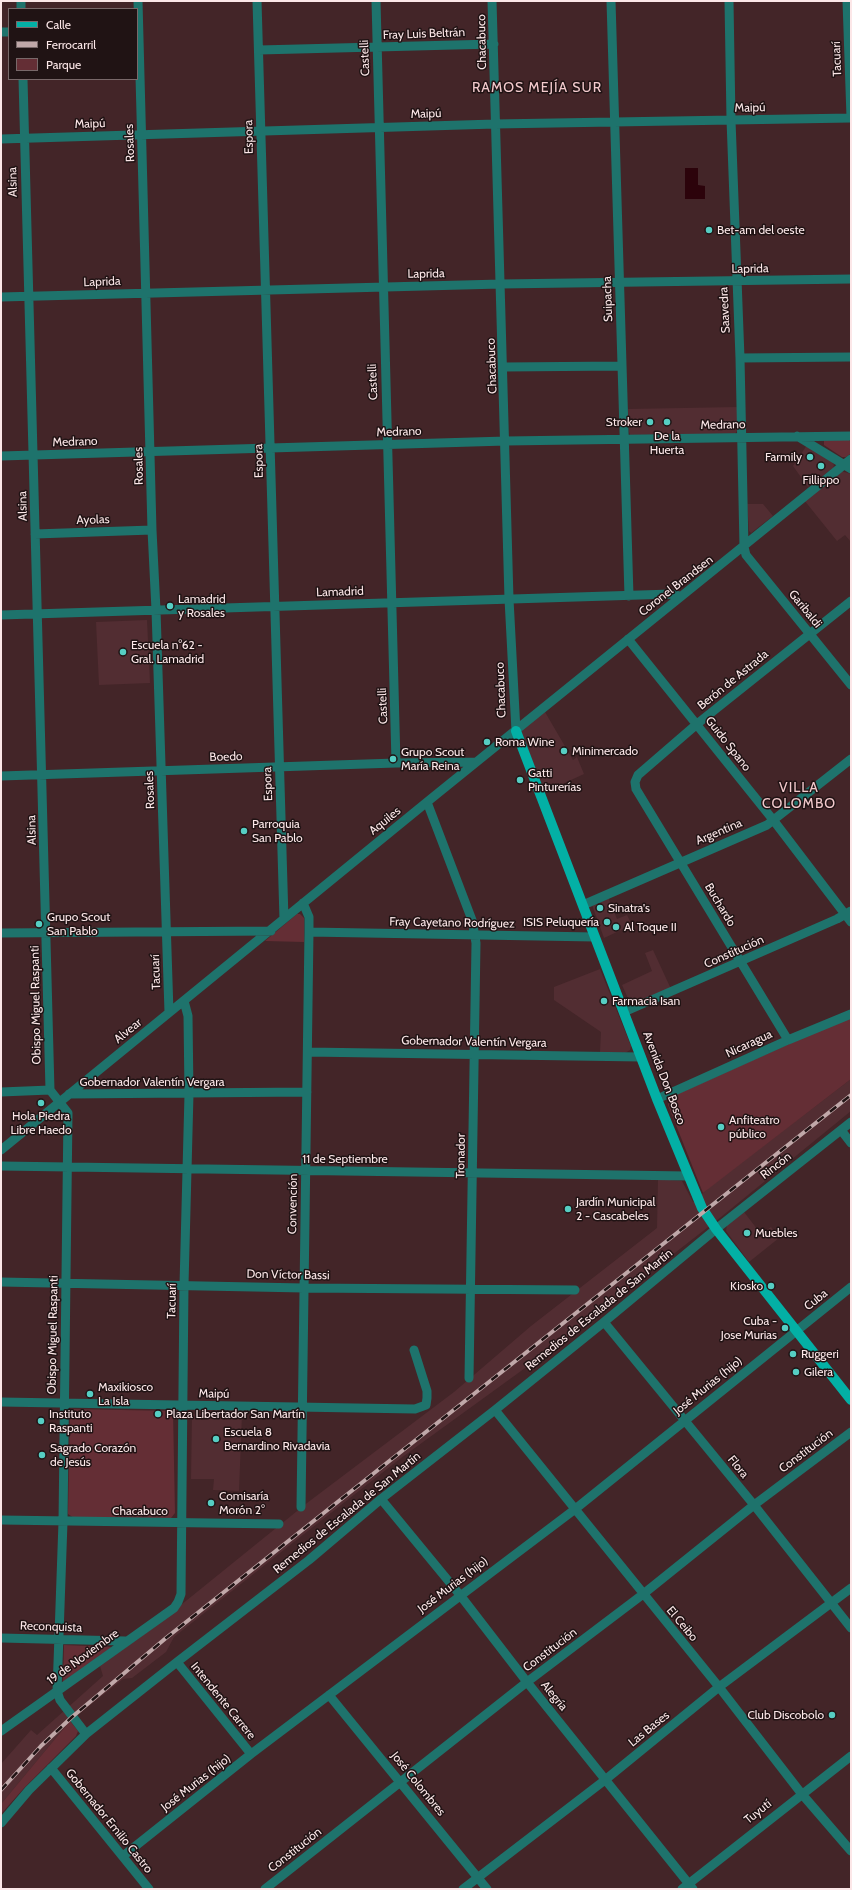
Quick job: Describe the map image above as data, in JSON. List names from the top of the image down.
{
  "streets": {
    "main road": ["Avenida Don Bosco"],
    "street": [
      "Fray Luis Beltrán",
      "Chacabuco",
      "Castelli",
      "Tacuarí",
      "Maipú",
      "Espora",
      "Rosales",
      "Alsina",
      "Laprida",
      "Suipacha",
      "Saavedra",
      "Medrano",
      "Ayolas",
      "Coronel Brandsen",
      "Lamadrid",
      "Garibaldi",
      "Berón de Astrada",
      "Guido Spano",
      "Boedo",
      "Aquiles",
      "Argentina",
      "Buchardo",
      "Fray Cayetano Rodríguez",
      "Constitución",
      "Obispo Miguel Raspanti",
      "Alvear",
      "Gobernador Valentín Vergara",
      "Nicaragua",
      "Tronador",
      "11 de Septiembre",
      "Rincón",
      "Convención",
      "Don Víctor Bassi",
      "Cuba",
      "Remedios de Escalada de San Martín",
      "José Murias (hijo)",
      "Flora",
      "El Ceibo",
      "Reconquista",
      "19 de Noviembre",
      "Alegría",
      "Intendente Carrere",
      "Las Bases",
      "José Colombres",
      "Tuyutí",
      "Gobernador Emilio Castro"
    ]
  },
  "crossings": [
    ["Fray Luis Beltrán", "Chacabuco"],
    ["Fray Luis Beltrán", "Castelli"],
    ["Fray Luis Beltrán", "Espora"],
    ["Chacabuco", "Tacuarí"],
    ["Chacabuco", "Maipú"],
    ["Chacabuco", "Laprida"],
    ["Chacabuco", "Medrano"],
    ["Chacabuco", "Coronel Brandsen"],
    ["Chacabuco", "Lamadrid"],
    ["Chacabuco", "Aquiles"],
    ["Chacabuco", "Obispo Miguel Raspanti"],
    ["Chacabuco", "Avenida Don Bosco"],
    ["Castelli", "Maipú"],
    ["Castelli", "Laprida"],
    ["Castelli", "Medrano"],
    ["Castelli", "Lamadrid"],
    ["Castelli", "Boedo"],
    ["Tacuarí", "Maipú"],
    ["Tacuarí", "Rosales"],
    ["Tacuarí", "Alvear"],
    ["Tacuarí", "Gobernador Valentín Vergara"],
    ["Tacuarí", "11 de Septiembre"],
    ["Tacuarí", "Don Víctor Bassi"],
    ["Tacuarí", "19 de Noviembre"],
    ["Maipú", "Espora"],
    ["Maipú", "Rosales"],
    ["Maipú", "Alsina"],
    ["Maipú", "Suipacha"],
    ["Maipú", "Saavedra"],
    ["Maipú", "Obispo Miguel Raspanti"],
    ["Maipú", "Convención"],
    ["Espora", "Laprida"],
    ["Espora", "Medrano"],
    ["Espora", "Lamadrid"],
    ["Espora", "Boedo"],
    ["Espora", "Aquiles"],
    ["Rosales", "Laprida"],
    ["Rosales", "Medrano"],
    ["Rosales", "Ayolas"],
    ["Rosales", "Lamadrid"],
    ["Rosales", "Boedo"],
    ["Alsina", "Laprida"],
    ["Alsina", "Medrano"],
    ["Alsina", "Ayolas"],
    ["Alsina", "Lamadrid"],
    ["Alsina", "Boedo"],
    ["Alsina", "Obispo Miguel Raspanti"],
    ["Laprida", "Suipacha"],
    ["Laprida", "Saavedra"],
    ["Suipacha", "Medrano"],
    ["Suipacha", "Lamadrid"],
    ["Saavedra", "Medrano"],
    ["Saavedra", "Coronel Brandsen"],
    ["Saavedra", "Garibaldi"],
    ["Coronel Brandsen", "Lamadrid"],
    ["Coronel Brandsen", "Garibaldi"],
    ["Coronel Brandsen", "Guido Spano"],
    ["Coronel Brandsen", "Aquiles"],
    ["Coronel Brandsen", "Avenida Don Bosco"],
    ["Garibaldi", "Berón de Astrada"],
    ["Berón de Astrada", "Guido Spano"],
    ["Berón de Astrada", "Buchardo"],
    ["Guido Spano", "Argentina"],
    ["Guido Spano", "Constitución"],
    ["Boedo", "Aquiles"],
    ["Aquiles", "Alvear"],
    ["Aquiles", "Avenida Don Bosco"],
    ["Aquiles", "Convención"],
    ["Argentina", "Buchardo"],
    ["Argentina", "Avenida Don Bosco"],
    ["Buchardo", "Constitución"],
    ["Buchardo", "Nicaragua"],
    ["Fray Cayetano Rodríguez", "Avenida Don Bosco"],
    ["Fray Cayetano Rodríguez", "Tronador"],
    ["Fray Cayetano Rodríguez", "Convención"],
    ["Constitución", "Avenida Don Bosco"],
    ["Constitución", "Flora"],
    ["Constitución", "El Ceibo"],
    ["Constitución", "Alegría"],
    ["Constitución", "José Colombres"],
    ["Obispo Miguel Raspanti", "Alvear"],
    ["Obispo Miguel Raspanti", "11 de Septiembre"],
    ["Obispo Miguel Raspanti", "Don Víctor Bassi"],
    ["Obispo Miguel Raspanti", "Reconquista"],
    ["Obispo Miguel Raspanti", "19 de Noviembre"],
    ["Alvear", "Gobernador Valentín Vergara"],
    ["Gobernador Valentín Vergara", "Avenida Don Bosco"],
    ["Gobernador Valentín Vergara", "Tronador"],
    ["Gobernador Valentín Vergara", "Convención"],
    ["Nicaragua", "Avenida Don Bosco"],
    ["Avenida Don Bosco", "11 de Septiembre"],
    ["Avenida Don Bosco", "Rincón"],
    ["Avenida Don Bosco", "Cuba"],
    ["Avenida Don Bosco", "Remedios de Escalada de San Martín"],
    ["Avenida Don Bosco", "José Murias (hijo)"],
    ["Tronador", "11 de Septiembre"],
    ["Tronador", "Don Víctor Bassi"],
    ["11 de Septiembre", "Convención"],
    ["Rincón", "Remedios de Escalada de San Martín"],
    ["Convención", "Don Víctor Bassi"],
    ["Cuba", "José Murias (hijo)"],
    ["Remedios de Escalada de San Martín", "Flora"],
    ["Remedios de Escalada de San Martín", "El Ceibo"],
    ["Remedios de Escalada de San Martín", "Alegría"],
    ["Remedios de Escalada de San Martín", "Intendente Carrere"],
    ["Remedios de Escalada de San Martín", "Gobernador Emilio Castro"],
    ["José Murias (hijo)", "Flora"],
    ["José Murias (hijo)", "El Ceibo"],
    ["José Murias (hijo)", "Alegría"],
    ["José Murias (hijo)", "Intendente Carrere"],
    ["José Murias (hijo)", "José Colombres"],
    ["José Murias (hijo)", "Gobernador Emilio Castro"],
    ["Flora", "Las Bases"],
    ["El Ceibo", "Las Bases"],
    ["El Ceibo", "Tuyutí"],
    ["Reconquista", "19 de Noviembre"],
    ["Alegría", "Las Bases"],
    ["Alegría", "Tuyutí"],
    ["Las Bases", "José Colombres"]
  ],
  "districts": ["RAMOS MEJÍA SUR", "VILLA COLOMBO"],
  "places": [
    "Bet-am del oeste",
    "Stroker",
    "De la Huerta",
    "Farmily",
    "Fillippo",
    "Lamadrid y Rosales",
    "Escuela n°62 - Gral. Lamadrid",
    "Roma Wine",
    "Minimercado",
    "Grupo Scout María Reina",
    "Gatti Pinturerías",
    "Parroquia San Pablo",
    "Sinatra's",
    "ISIS Peluquería",
    "Grupo Scout San Pablo",
    "Al Toque II",
    "Farmacia Isan",
    "Hola Piedra Libre Haedo",
    "Anfiteatro público",
    "Jardín Municipal 2 - Cascabeles",
    "Muebles",
    "Kiosko",
    "Cuba - Jose Murias",
    "Ruggeri",
    "Gilera",
    "Maxikiosco La Isla",
    "Plaza Libertador San Martín",
    "Instituto Raspanti",
    "Escuela 8 Bernardino Rivadavia",
    "Sagrado Corazón de Jesús",
    "Comisaría Morón 2°",
    "Club Discobolo"
  ],
  "legend": ["Calle", "Ferrocarril", "Parque"]
}
